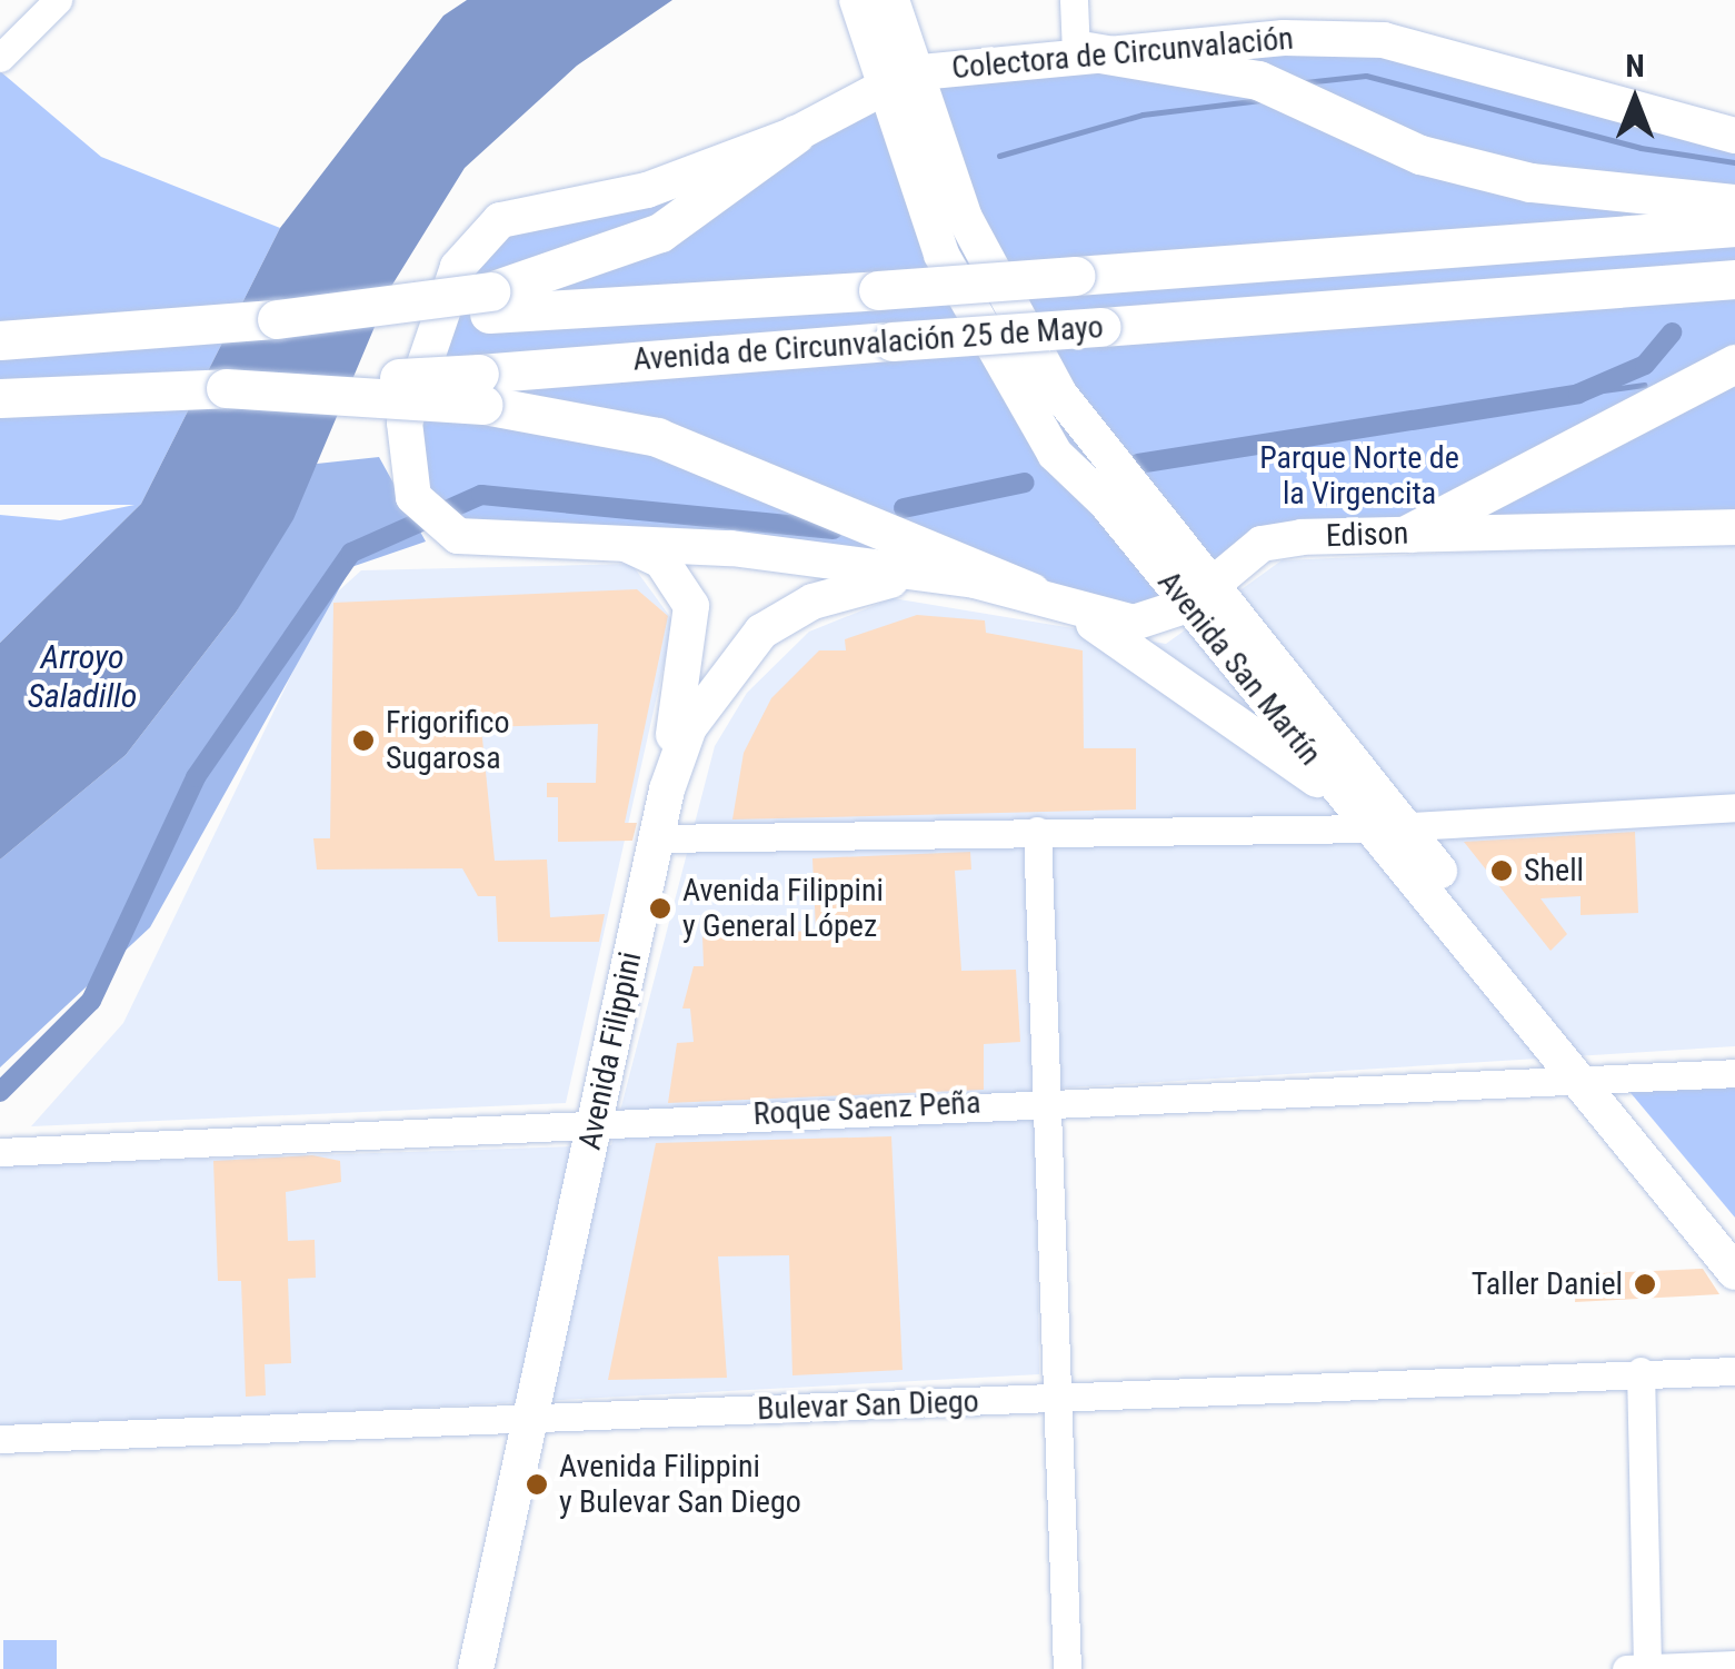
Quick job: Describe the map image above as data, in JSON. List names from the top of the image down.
{
  "streets": {
    "highway": ["Avenida de Circunvalación 25 de Mayo"],
    "main road": [
      "Colectora de Circunvalación",
      "Edison",
      "Avenida San Martín",
      "Avenida Filippini"
    ],
    "street": ["Roque Saenz Peña", "Bulevar San Diego"]
  },
  "crossings": [
    ["Colectora de Circunvalación", "Avenida San Martín"],
    ["Edison", "Avenida San Martín"],
    ["Edison", "Avenida Filippini"],
    ["Avenida San Martín", "Roque Saenz Peña"],
    ["Avenida Filippini", "Roque Saenz Peña"],
    ["Avenida Filippini", "Bulevar San Diego"]
  ],
  "water": ["Arroyo Saladillo"],
  "parks": ["Parque Norte de la Virgencita"],
  "places": [
    "Frigorifico Sugarosa",
    "Shell",
    "Avenida Filippini y General López",
    "Taller Daniel",
    "Avenida Filippini y Bulevar San Diego"
  ],
  "north": "top"
}
